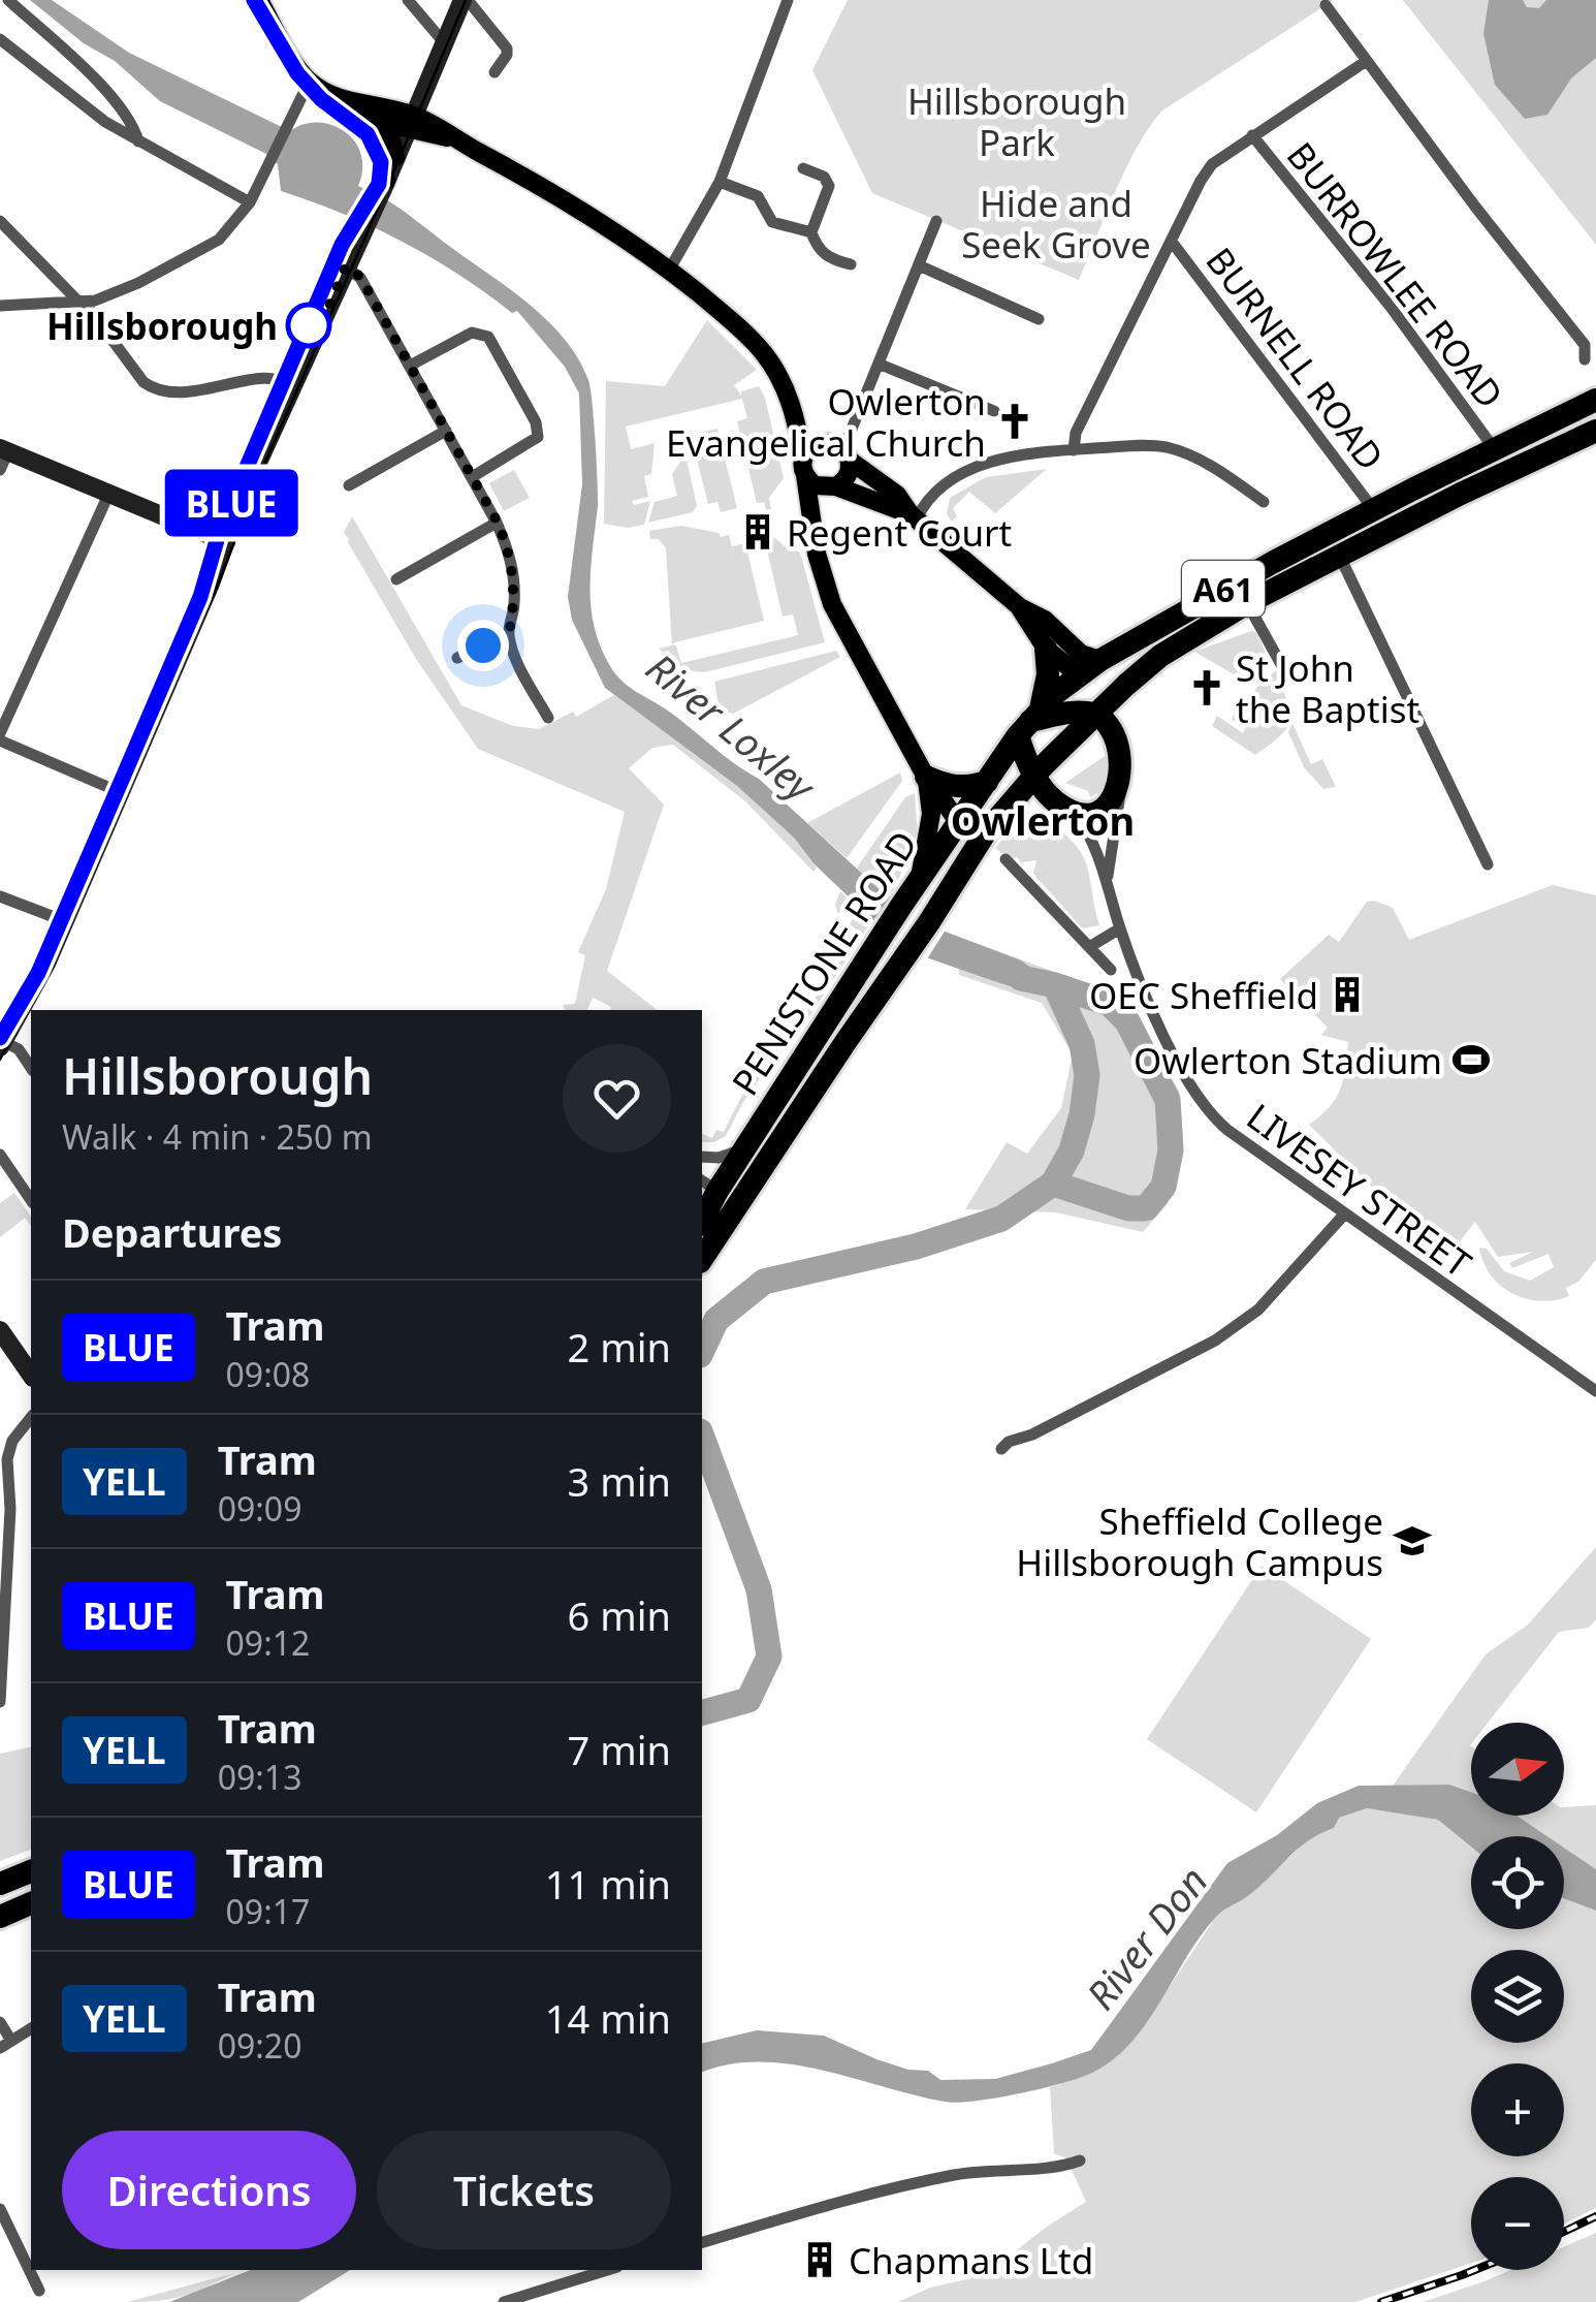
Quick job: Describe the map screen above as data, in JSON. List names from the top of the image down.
{
  "streets": {
    "highway": ["A61", "PENISTONE ROAD"],
    "street": ["BURROWLEE ROAD", "BURNELL ROAD", "LIVESEY STREET"]
  },
  "crossings": [
    ["BURROWLEE ROAD", "PENISTONE ROAD"],
    ["BURNELL ROAD", "PENISTONE ROAD"]
  ],
  "districts": ["Owlerton"],
  "water": ["River Loxley", "River Don"],
  "parks": ["Hillsborough Park", "Hide and Seek Grove"],
  "places": {
    "other": ["Hillsborough"],
    "church": ["Owlerton Evangelical Church", "St John the Baptist"],
    "building": ["Regent Court", "OEC Sheffield", "Chapmans Ltd"],
    "sports": ["Owlerton Stadium"],
    "school or university": ["Sheffield College Hillsborough Campus"]
  },
  "lines": ["tram line BLUE"],
  "north": "right",
  "page": {
    "on_map": "BLUE",
    "heading": [
      ["Hillsborough", "Walk · 4 min · 250 m"],
      "Departures"
    ],
    "list": [
      {
        "mark": "BLUE",
        "name": "Tram",
        "note": "09:08",
        "value": "2 min"
      },
      {
        "mark": "YELL",
        "name": "Tram",
        "note": "09:09",
        "value": "3 min"
      },
      {
        "mark": "BLUE",
        "name": "Tram",
        "note": "09:12",
        "value": "6 min"
      },
      {
        "mark": "YELL",
        "name": "Tram",
        "note": "09:13",
        "value": "7 min"
      },
      {
        "mark": "BLUE",
        "name": "Tram",
        "note": "09:17",
        "value": "11 min"
      },
      {
        "mark": "YELL",
        "name": "Tram",
        "note": "09:20",
        "value": "14 min"
      }
    ],
    "map_buttons": ["+", "−"],
    "buttons": ["Directions", "Tickets"]
  }
}
